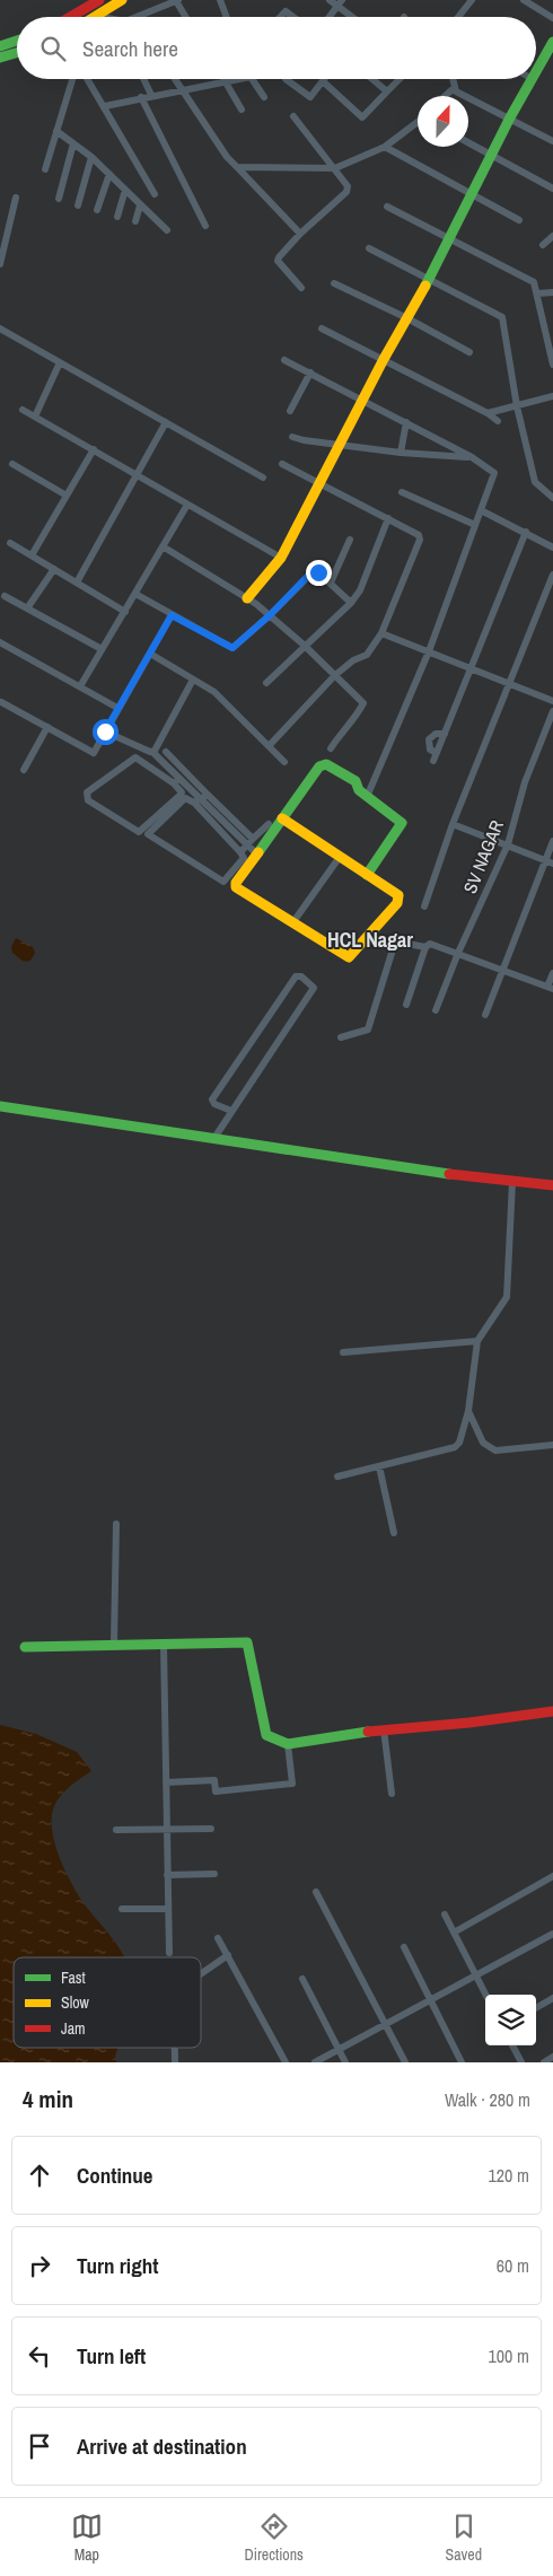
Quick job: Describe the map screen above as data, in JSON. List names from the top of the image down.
{
  "streets": {
    "street": ["SV NAGAR"]
  },
  "districts": ["HCL Nagar"],
  "legend": ["Fast", "Slow", "Jam"],
  "north": "top",
  "page": {
    "search": "Search here",
    "heading": ["4 min", "Walk · 280 m"],
    "list": [
      ["Continue", "120 m"],
      ["Turn right", "60 m"],
      ["Turn left", "100 m"],
      "Arrive at destination"
    ],
    "nav": ["Map", "Directions", "Saved"]
  }
}
